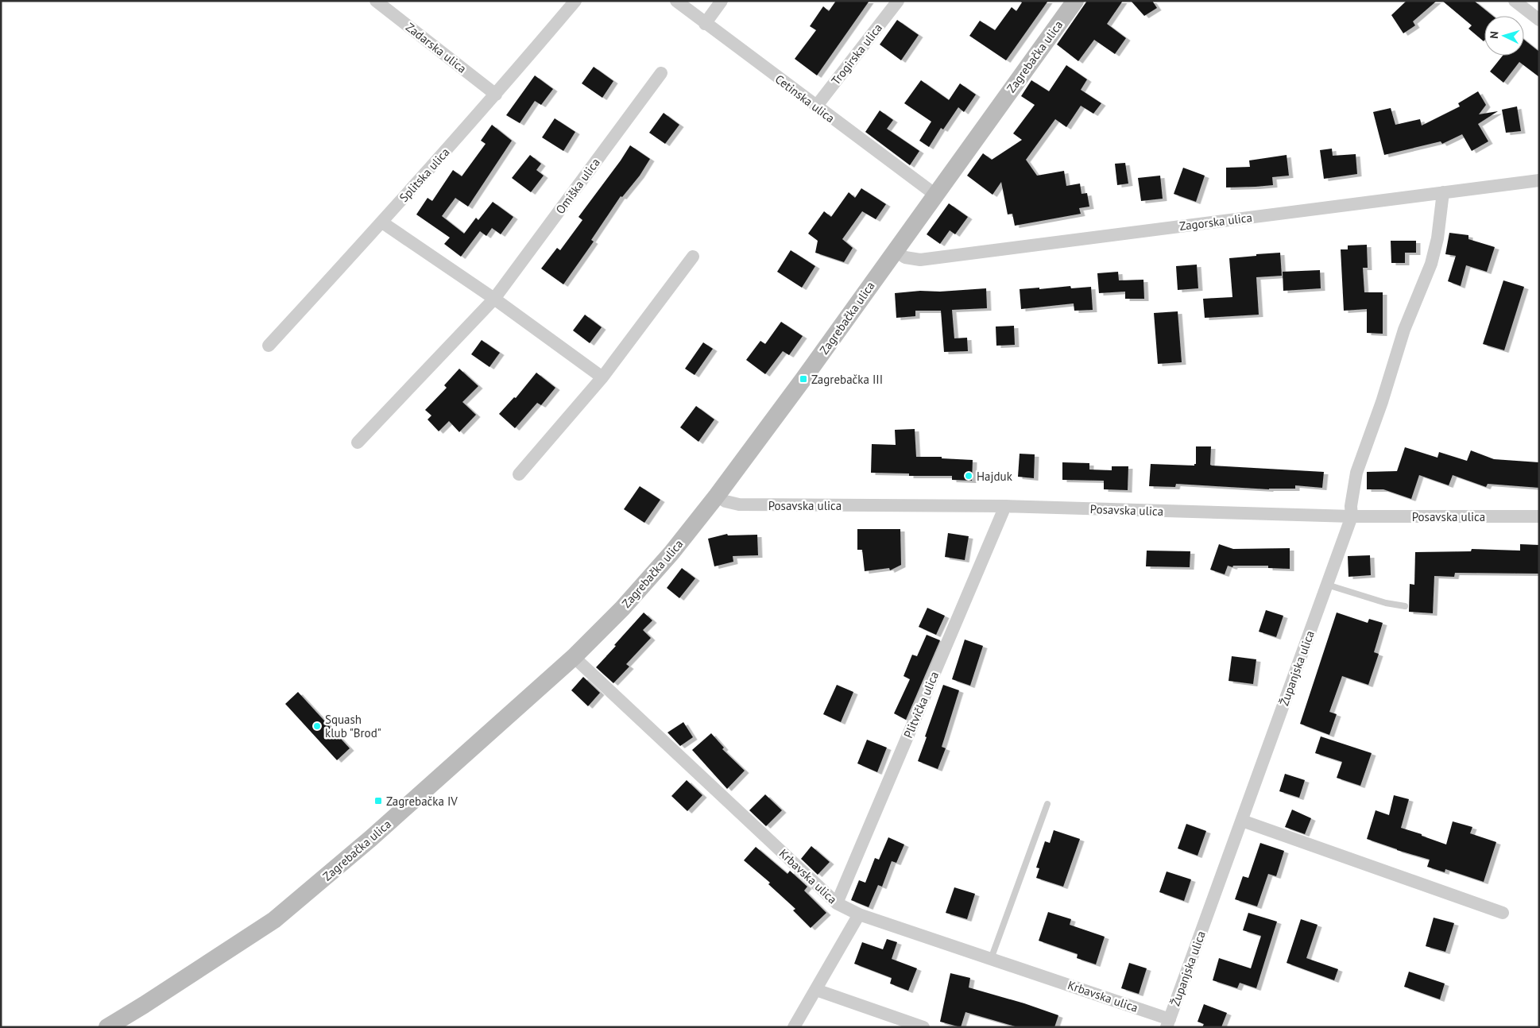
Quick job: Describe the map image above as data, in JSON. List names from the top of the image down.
{
  "streets": {
    "main road": ["Zagrebačka ulica"],
    "street": [
      "Zadarska ulica",
      "Trogirska ulica",
      "Cetinska ulica",
      "Splitska ulica",
      "Omiška ulica",
      "Zagorska ulica",
      "Posavska ulica",
      "Županjska ulica",
      "Plitvička ulica",
      "Krbavska ulica"
    ]
  },
  "crossings": [
    ["Zadarska ulica", "Splitska ulica"],
    ["Trogirska ulica", "Cetinska ulica"],
    ["Zagrebačka ulica", "Cetinska ulica"],
    ["Zagrebačka ulica", "Zagorska ulica"],
    ["Zagrebačka ulica", "Posavska ulica"],
    ["Zagrebačka ulica", "Krbavska ulica"],
    ["Zagorska ulica", "Županjska ulica"],
    ["Posavska ulica", "Županjska ulica"],
    ["Posavska ulica", "Plitvička ulica"],
    ["Županjska ulica", "Krbavska ulica"],
    ["Plitvička ulica", "Krbavska ulica"]
  ],
  "places": {
    "transit": ["Zagrebačka III", "Zagrebačka IV"],
    "other": ["Hajduk", "Squash klub \"Brod\""]
  },
  "north": "left"
}
